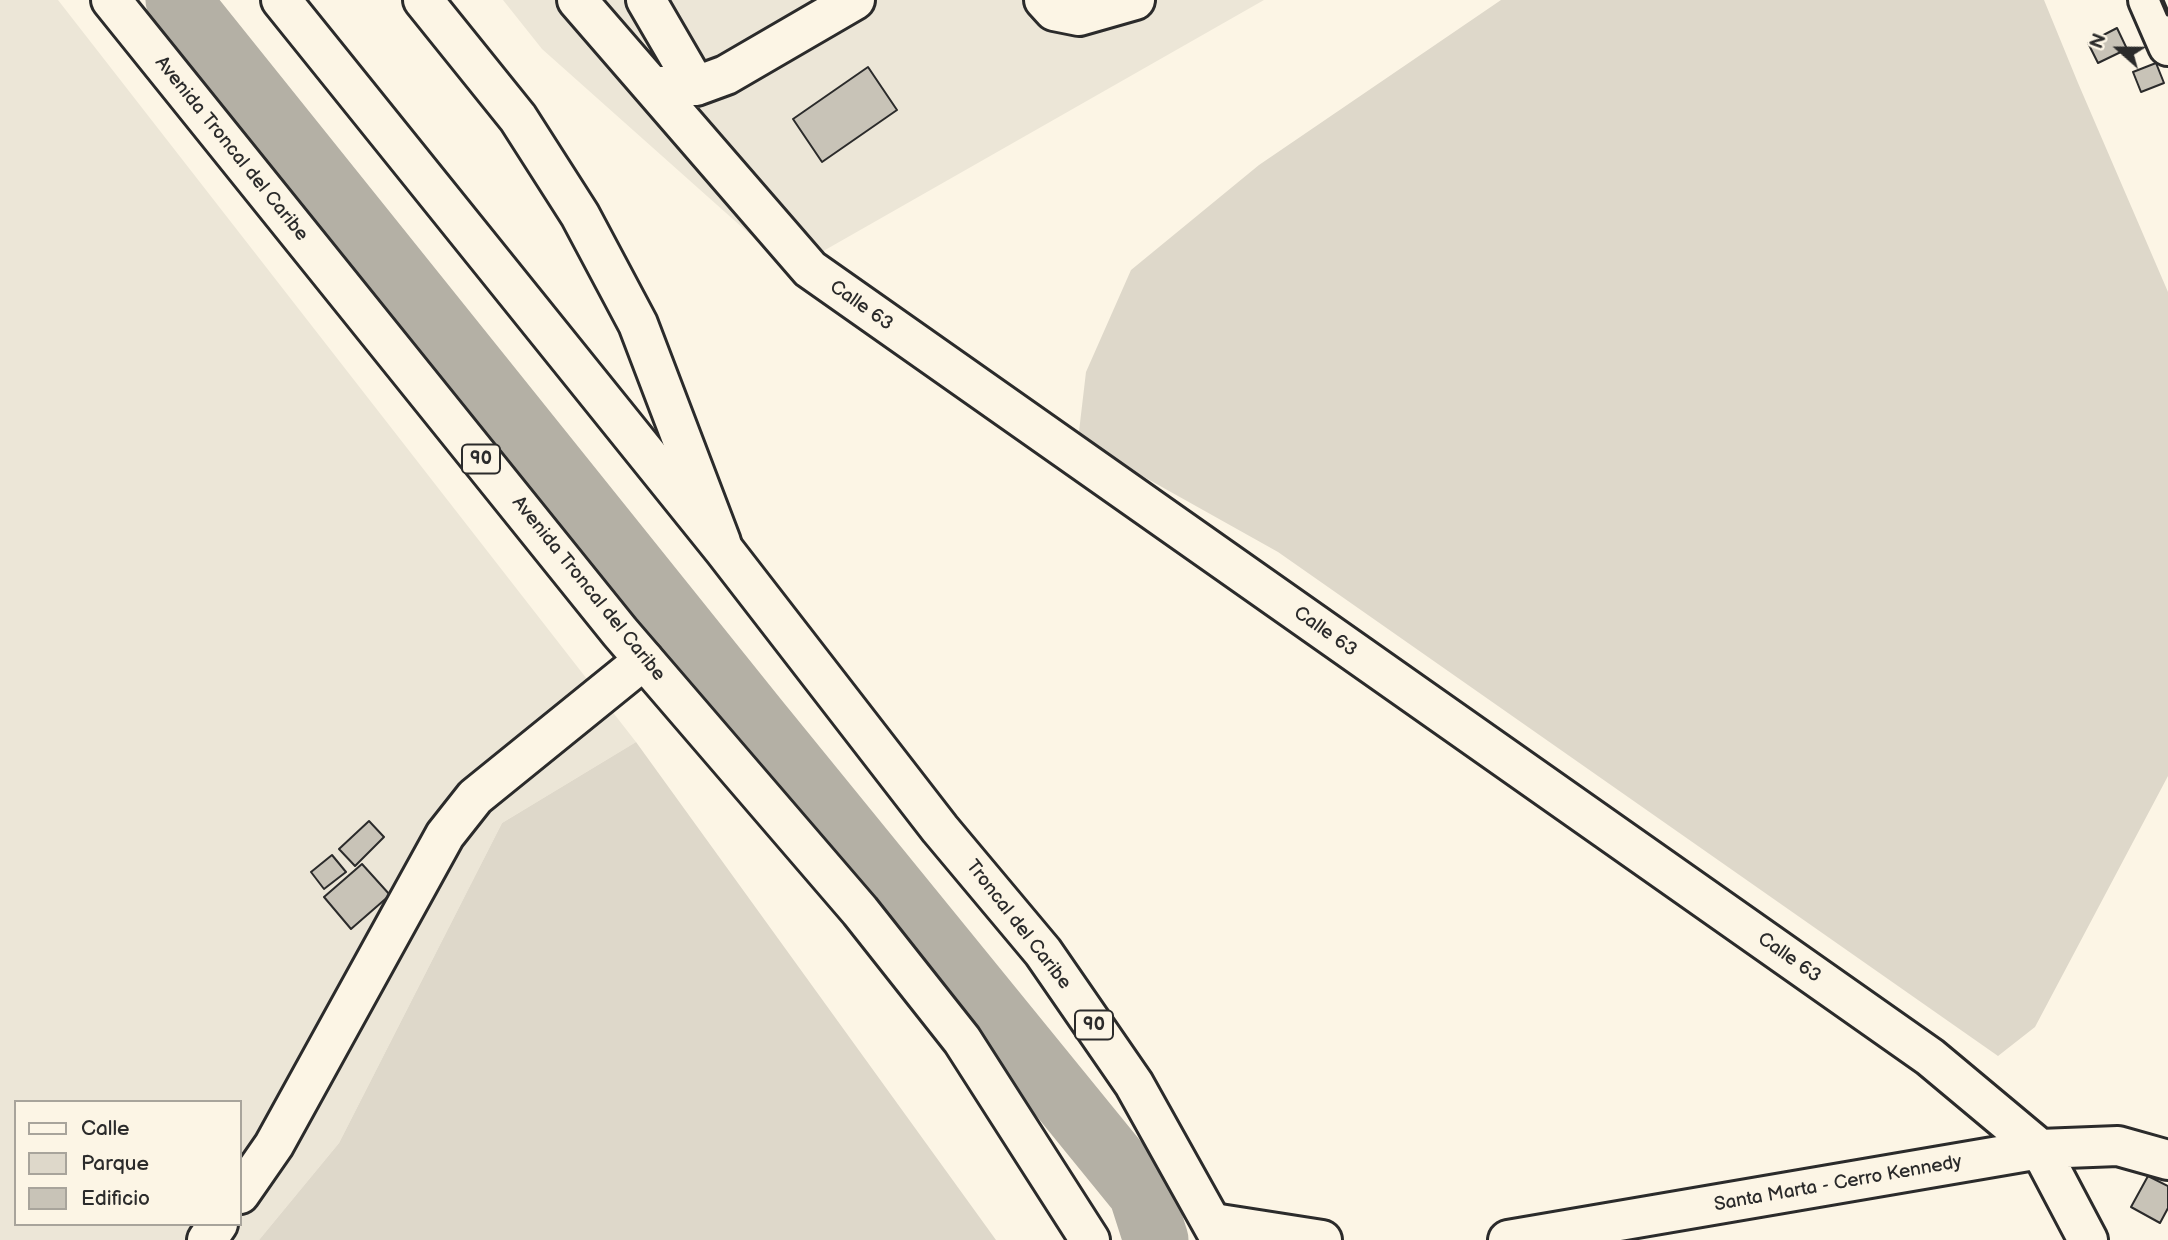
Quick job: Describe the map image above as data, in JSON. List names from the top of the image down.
{
  "streets": {
    "main road": [
      "Avenida Troncal del Caribe",
      "Calle 63",
      "90",
      "Troncal del Caribe",
      "Santa Marta - Cerro Kennedy"
    ]
  },
  "crossings": [
    ["Calle 63", "Santa Marta - Cerro Kennedy"],
    ["90", "Troncal del Caribe"]
  ],
  "legend": ["Calle", "Parque", "Edificio"],
  "north": "left"
}
